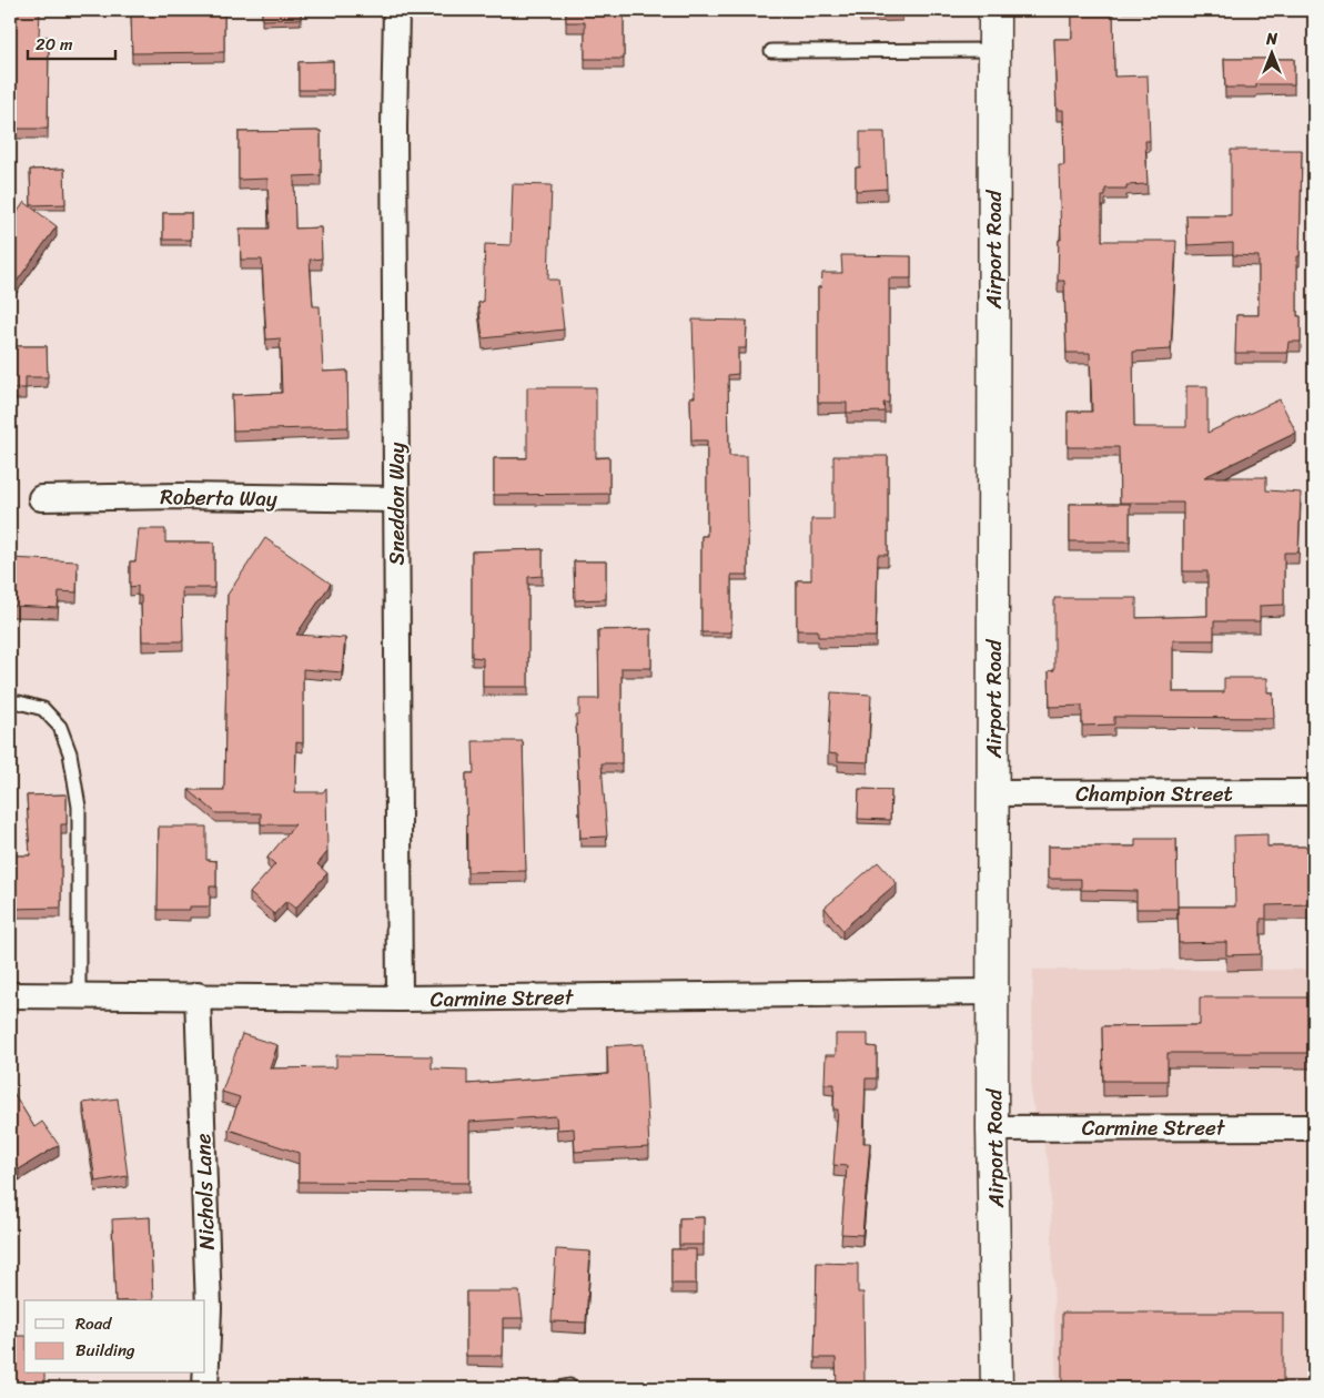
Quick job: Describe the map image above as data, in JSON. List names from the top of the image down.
{
  "streets": {
    "street": [
      "Airport Road",
      "Roberta Way",
      "Sneddon Way",
      "Champion Street",
      "Carmine Street",
      "Nichols Lane"
    ]
  },
  "crossings": [
    ["Airport Road", "Champion Street"],
    ["Airport Road", "Carmine Street"],
    ["Roberta Way", "Sneddon Way"],
    ["Sneddon Way", "Carmine Street"],
    ["Carmine Street", "Nichols Lane"]
  ],
  "legend": ["Road", "Building"],
  "scale_bar": "20 m",
  "north": "top"
}
